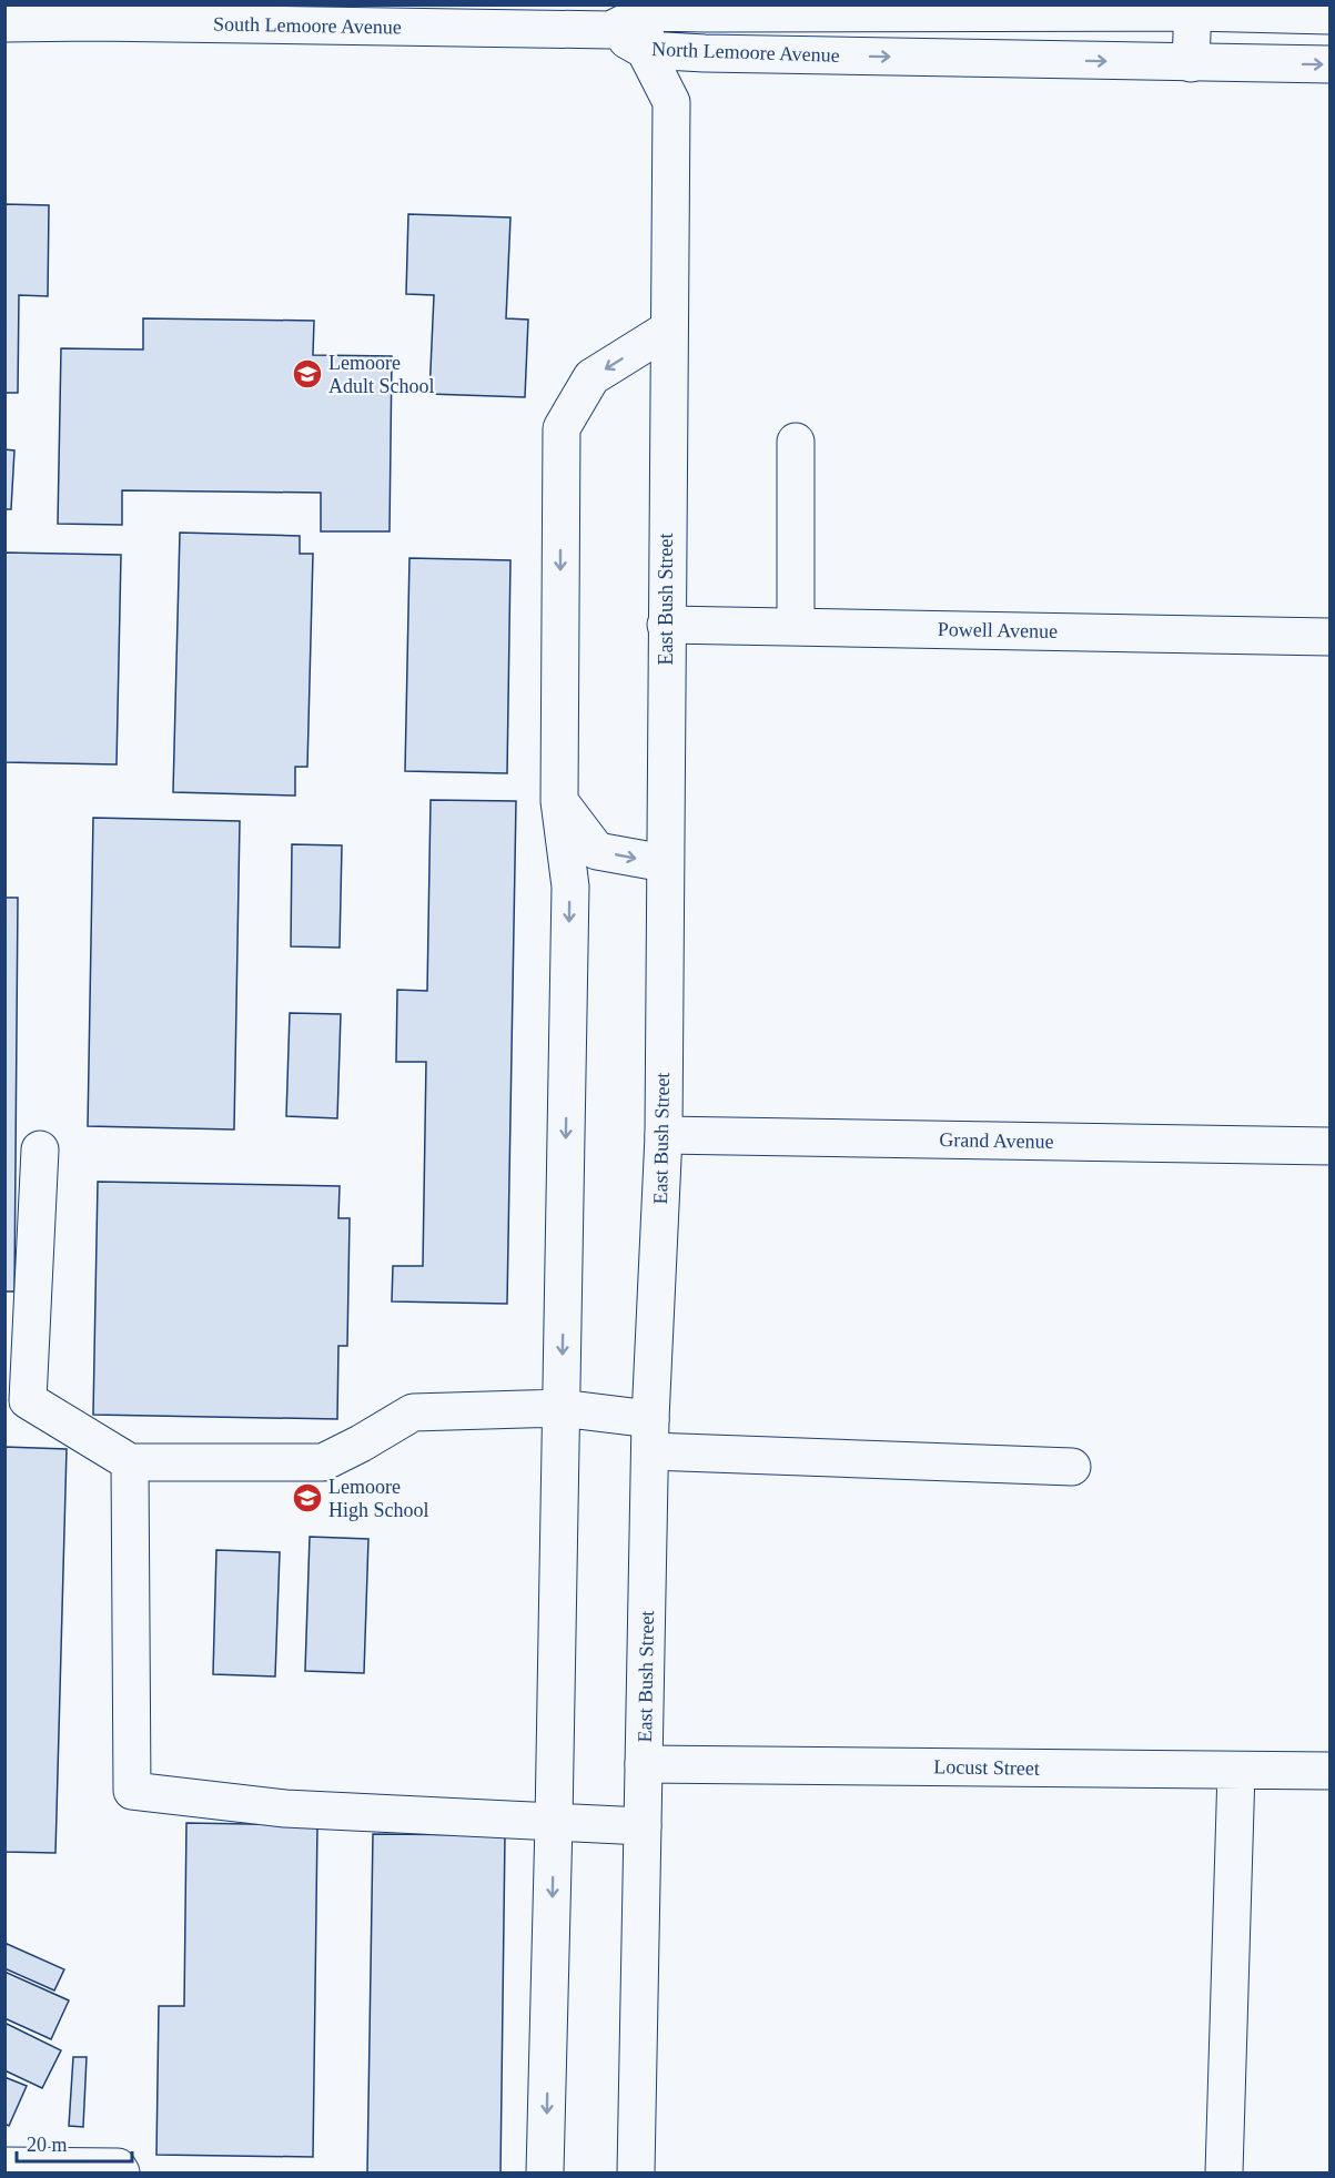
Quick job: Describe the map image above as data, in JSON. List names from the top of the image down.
{
  "streets": {
    "main road": [
      "South Lemoore Avenue",
      "North Lemoore Avenue",
      "East Bush Street",
      "Powell Avenue",
      "Grand Avenue",
      "Locust Street"
    ]
  },
  "crossings": [
    ["South Lemoore Avenue", "North Lemoore Avenue"],
    ["East Bush Street", "Powell Avenue"],
    ["East Bush Street", "Grand Avenue"],
    ["East Bush Street", "Locust Street"]
  ],
  "places": {
    "school or university": ["Lemoore Adult School", "Lemoore High School"]
  },
  "scale_bar": "20 m"
}
